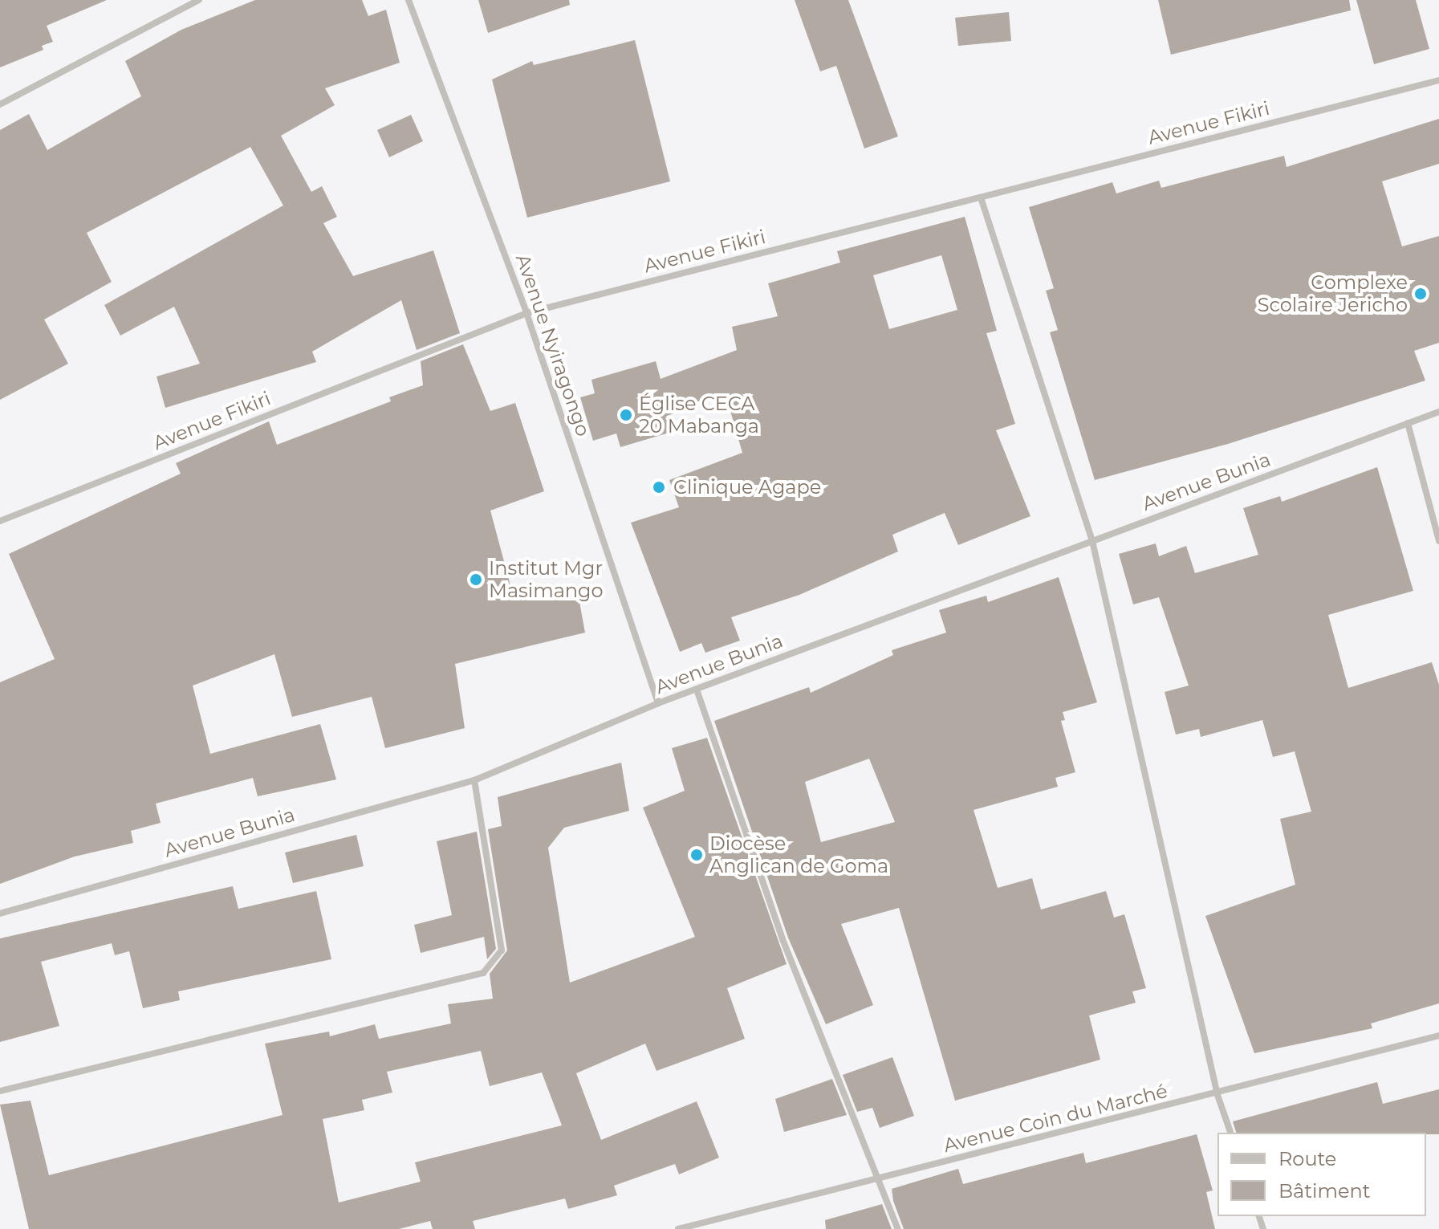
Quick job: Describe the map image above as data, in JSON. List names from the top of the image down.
{
  "streets": {
    "street": [
      "Avenue Fikiri",
      "Avenue Nyiragongo",
      "Avenue Bunia",
      "Avenue Coin du Marché"
    ]
  },
  "crossings": [
    ["Avenue Fikiri", "Avenue Nyiragongo"],
    ["Avenue Nyiragongo", "Avenue Bunia"]
  ],
  "places": [
    "Complexe Scolaire Jericho",
    "Église CECA 20 Mabanga",
    "Clinique Agape",
    "Institut Mgr Masimango",
    "Diocèse Anglican de Goma"
  ],
  "legend": ["Route", "Bâtiment"]
}
